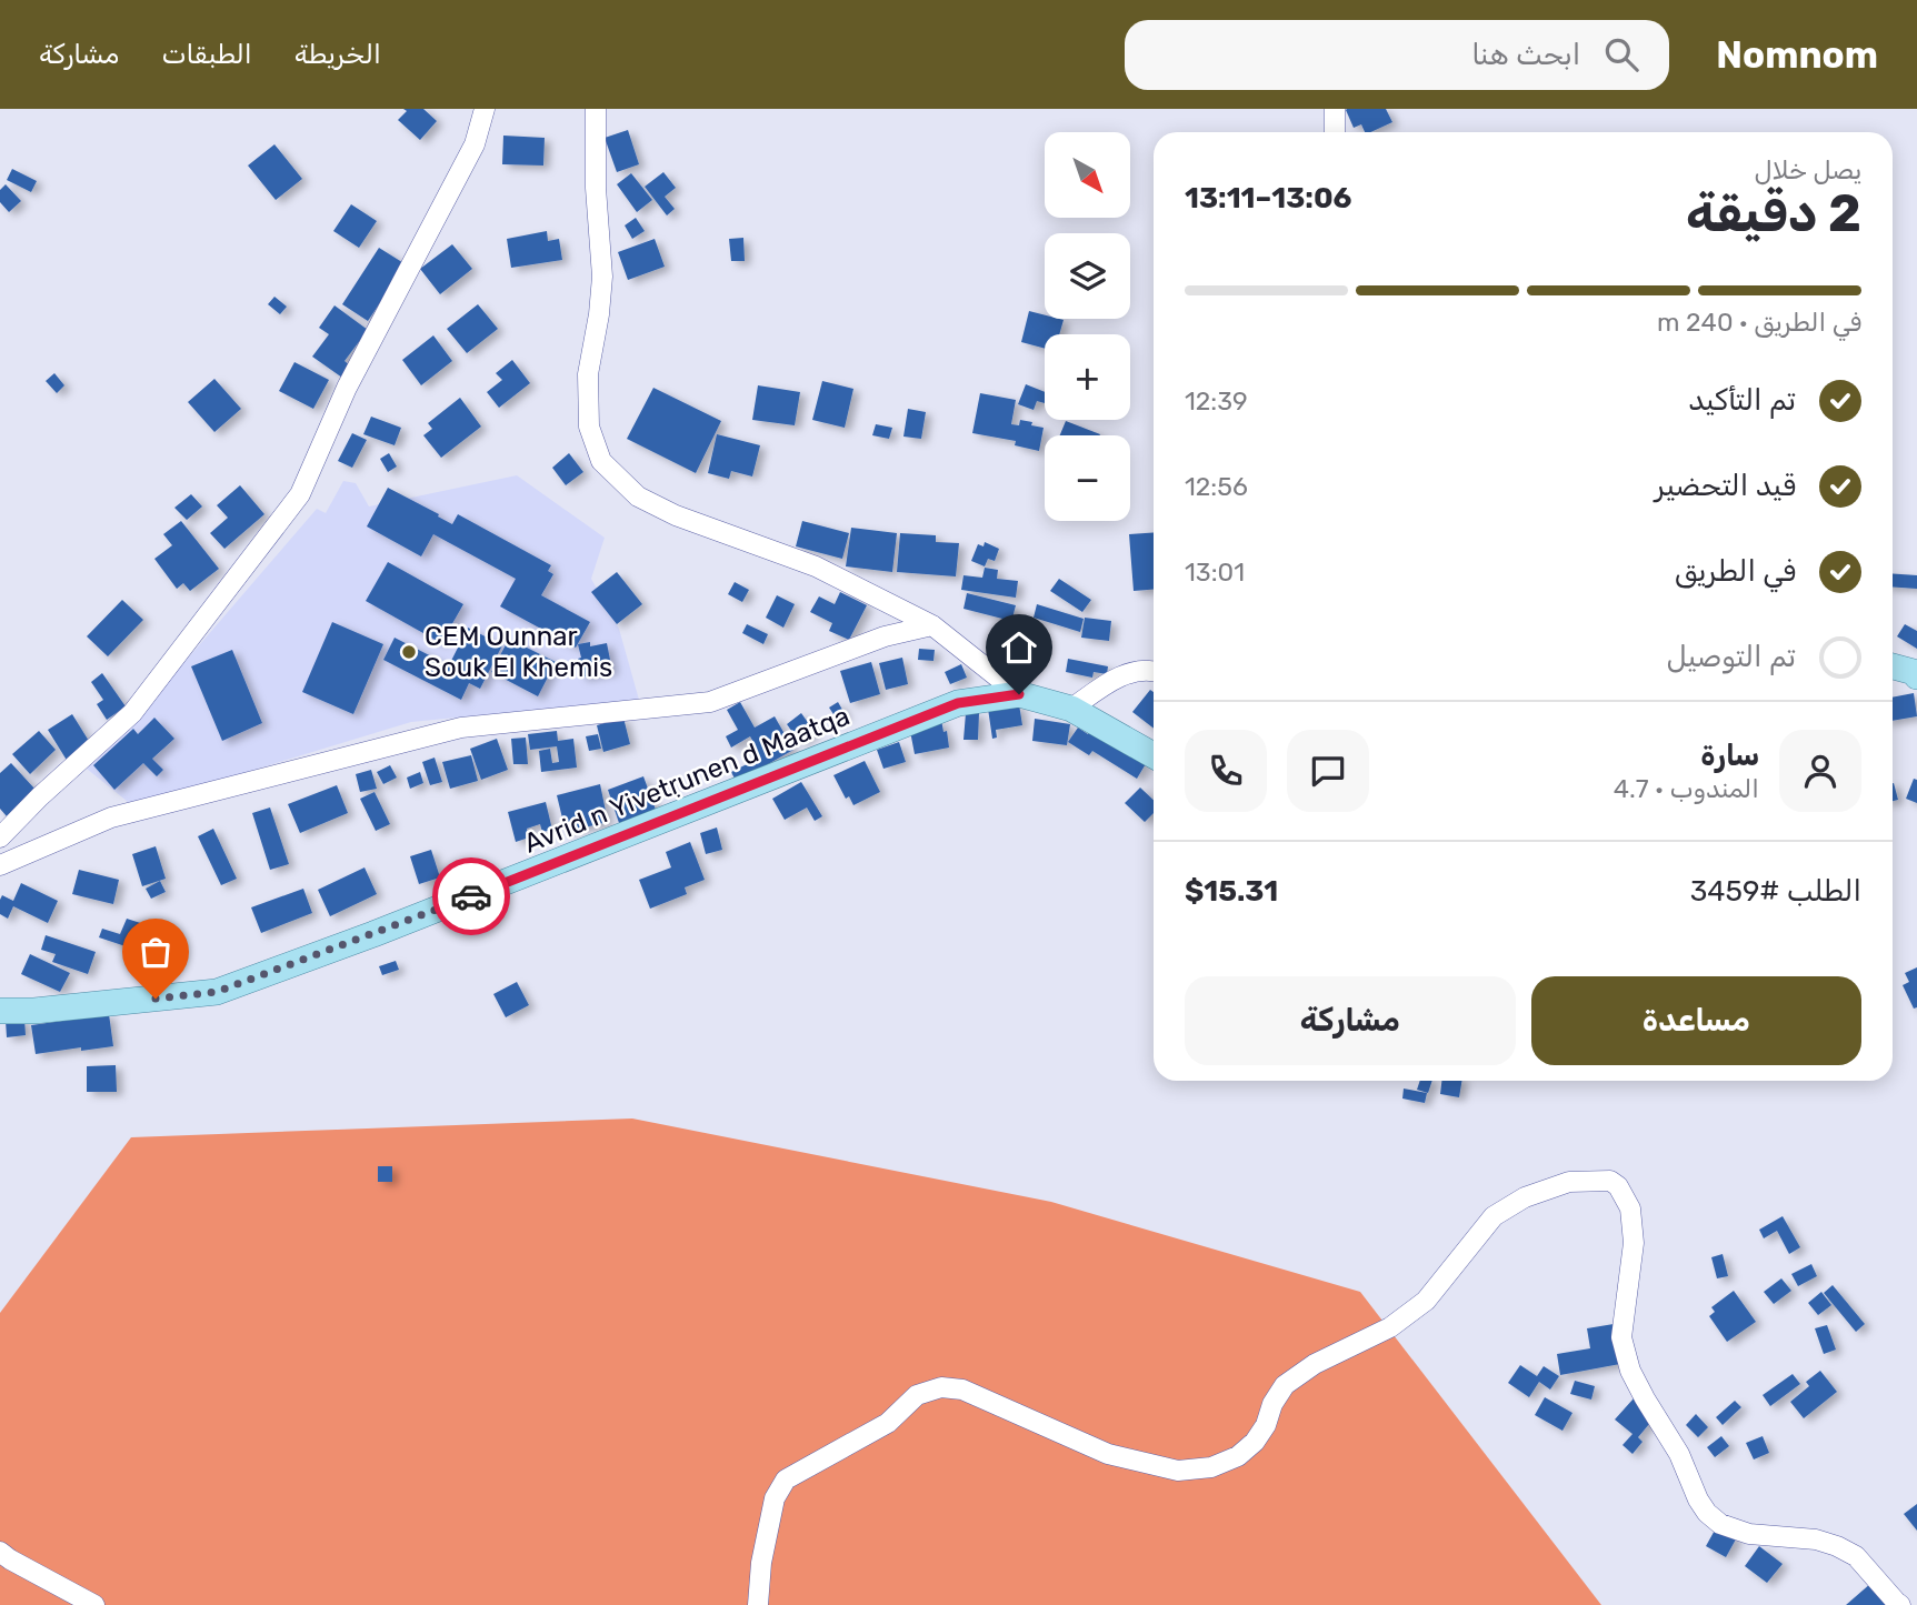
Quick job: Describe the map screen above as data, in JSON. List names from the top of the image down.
{
  "streets": {
    "main road": ["Avrid n Yivetṛunen d Maatqa"]
  },
  "places": ["CEM Ounnar Souk El Khemis"],
  "north": "bottom right",
  "page": {
    "header": "Nomnom",
    "search": "ابحث هنا",
    "nav": ["الخريطة", "الطبقات", "مشاركة"],
    "map_buttons": ["+", "−"],
    "heading": ["2 دقيقة", "يصل خلال", "13:06–13:11"],
    "panel": [
      "سارة",
      "المندوب · 4.7",
      "الطلب #3459",
      "$15.31"
    ],
    "bar": "في الطريق · 240 m",
    "list": [
      ["تم التأكيد", "12:39"],
      ["قيد التحضير", "12:56"],
      ["في الطريق", "13:01"],
      "تم التوصيل"
    ],
    "buttons": ["مساعدة", "مشاركة"]
  }
}
